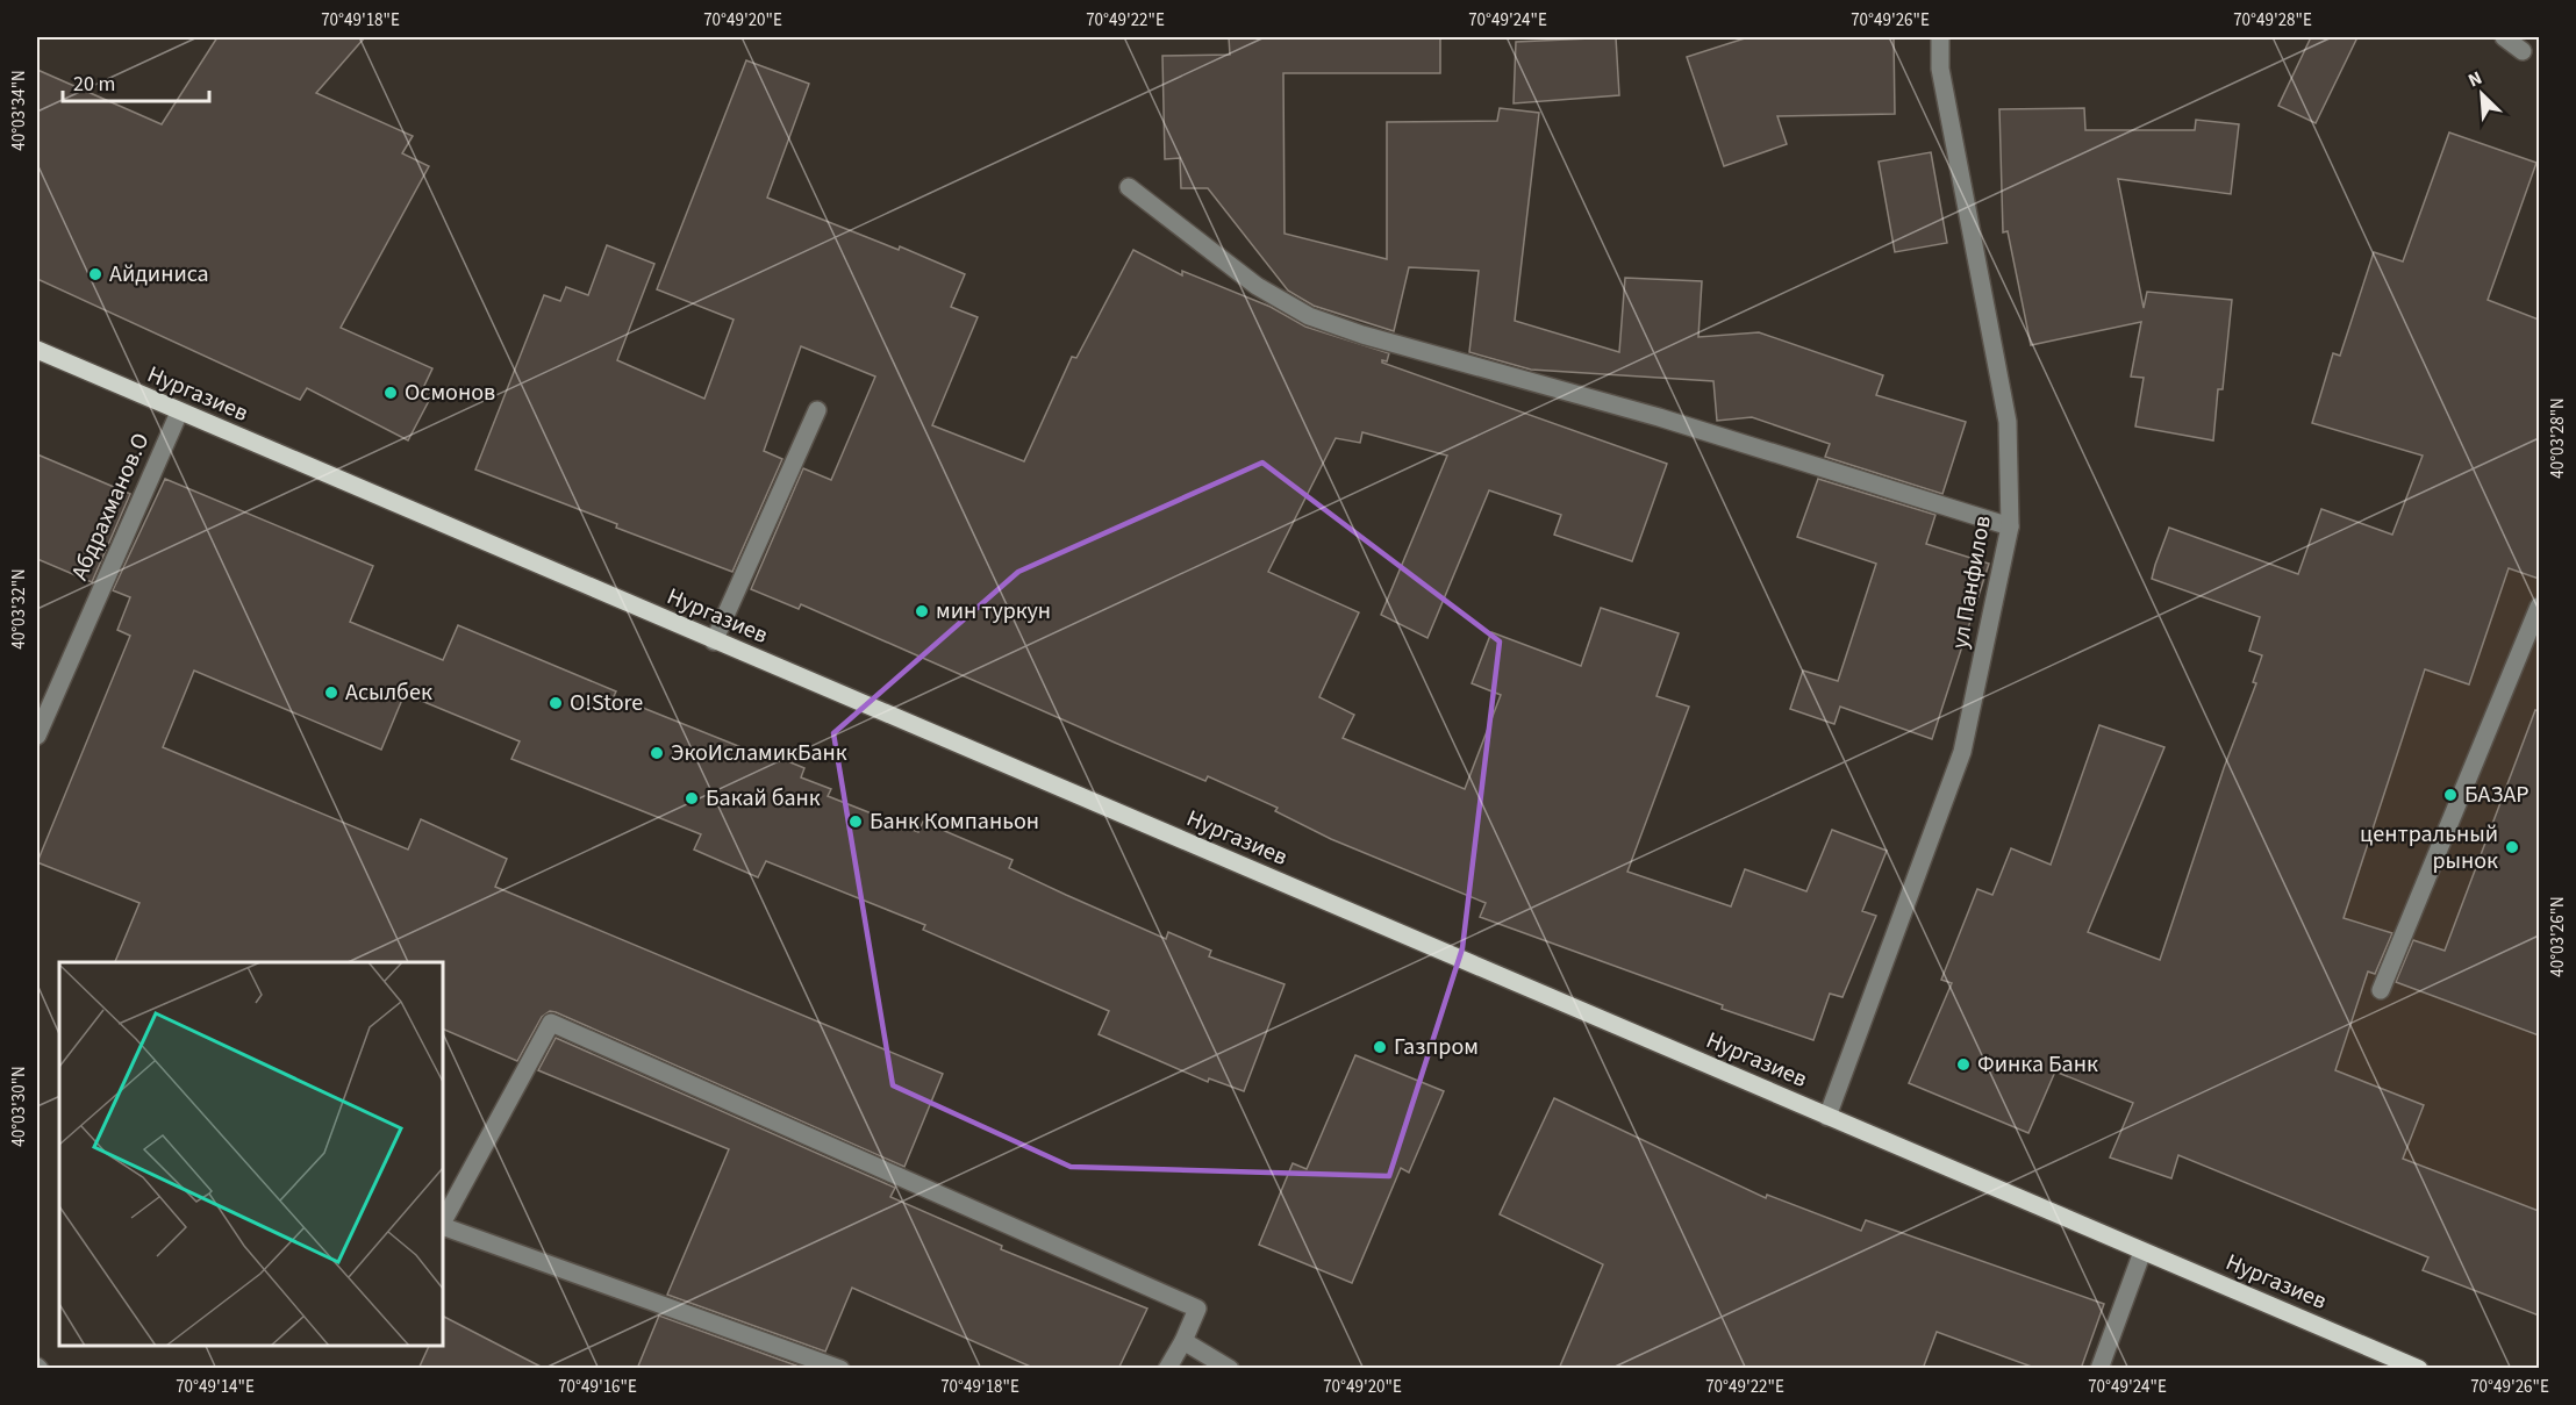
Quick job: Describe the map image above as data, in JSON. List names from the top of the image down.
{
  "streets": {
    "main road": ["Нургазиев"],
    "street": ["Абдрахманов.О", "ул Панфилов"]
  },
  "crossings": [
    ["Нургазиев", "Абдрахманов.О"],
    ["Нургазиев", "ул Панфилов"]
  ],
  "places": [
    "Айдиниса",
    "Осмонов",
    "мин туркун",
    "Асылбек",
    "O!Store",
    "ЭкоИсламикБанк",
    "БАЗАР",
    "Бакай банк",
    "Банк Компаньон",
    "центральный рынок",
    "Газпром",
    "Финка Банк"
  ],
  "scale_bar": "20 m",
  "north": "top left",
  "coordinates": [
    "70°49'18\"E",
    "70°49'20\"E",
    "70°49'22\"E",
    "70°49'24\"E",
    "70°49'26\"E",
    "70°49'28\"E",
    "40°03'34\"N",
    "40°03'28\"N",
    "40°03'32\"N",
    "40°03'26\"N",
    "40°03'30\"N",
    "70°49'14\"E",
    "70°49'16\"E"
  ]
}
